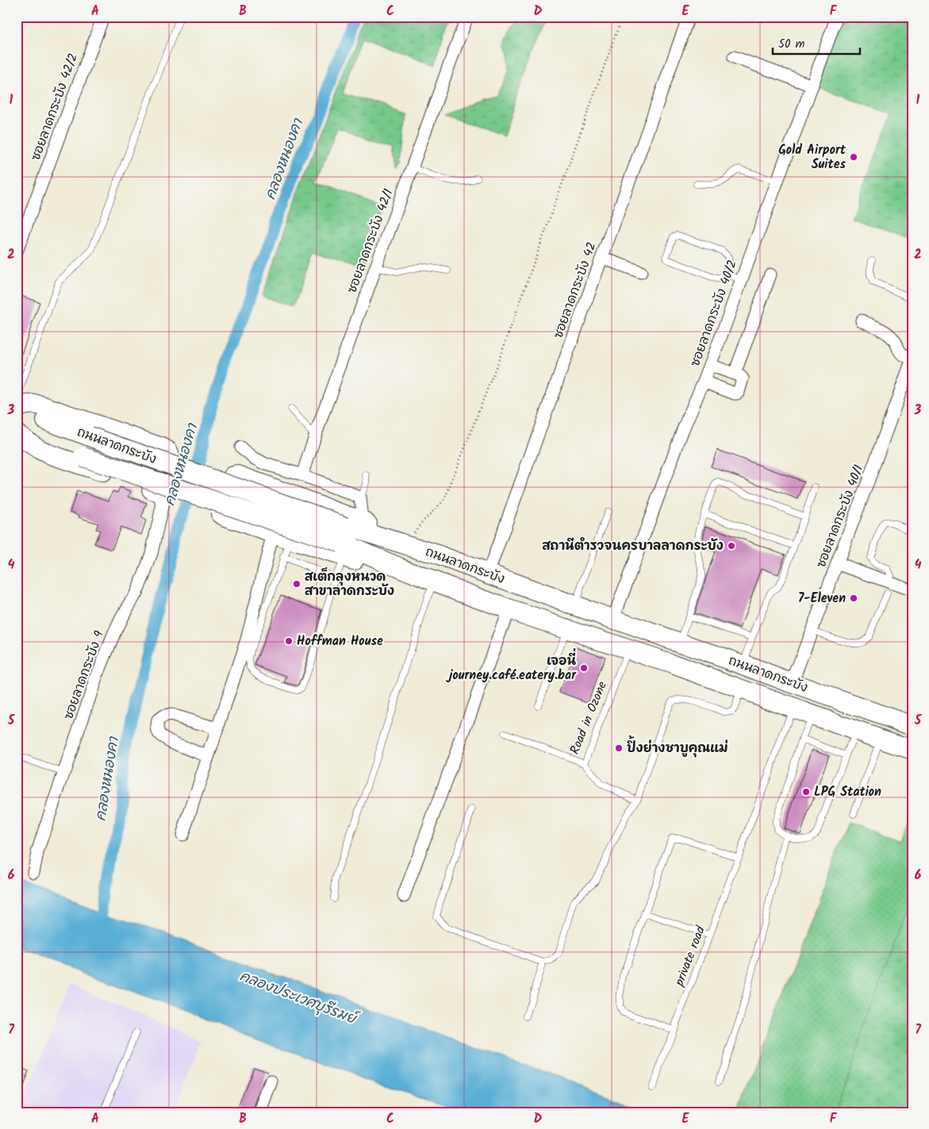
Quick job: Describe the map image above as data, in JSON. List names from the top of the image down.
{
  "streets": {
    "main road": ["ถนนลาดกระบัง"],
    "street": [
      "ซอยลาดกระบัง 42/2",
      "ซอยลาดกระบัง 42/1",
      "ซอยลาดกระบัง 42",
      "ซอยลาดกระบัง 40/2",
      "ซอยลาดกระบัง 40/1",
      "ซอยลาดกระบัง 9"
    ],
    "lane": ["Road in Ozone", "private road"]
  },
  "crossings": [
    ["ซอยลาดกระบัง 42", "ถนนลาดกระบัง"],
    ["ซอยลาดกระบัง 40/2", "ถนนลาดกระบัง"],
    ["ถนนลาดกระบัง", "ซอยลาดกระบัง 40/1"],
    ["ถนนลาดกระบัง", "Road in Ozone"],
    ["ถนนลาดกระบัง", "private road"]
  ],
  "water": ["คลองหนองคา", "คลองประเวศบุรีรมย์"],
  "places": [
    "Gold Airport Suites",
    "สถานีตำรวจนครบาลลาดกระบัง",
    "สเต็กลุงหนวด สาขาลาดกระบัง",
    "7-Eleven",
    "Hoffman House",
    "เจอนี่ journey.café.eatery.bar",
    "ปิ้งย่างชาบูคุณแม่",
    "LPG Station"
  ],
  "scale_bar": "50 m",
  "grid": {
    "columns": [
      "A",
      "B",
      "C",
      "D",
      "E",
      "F"
    ],
    "rows": [
      "1",
      "2",
      "3",
      "4",
      "5",
      "6",
      "7"
    ]
  }
}
